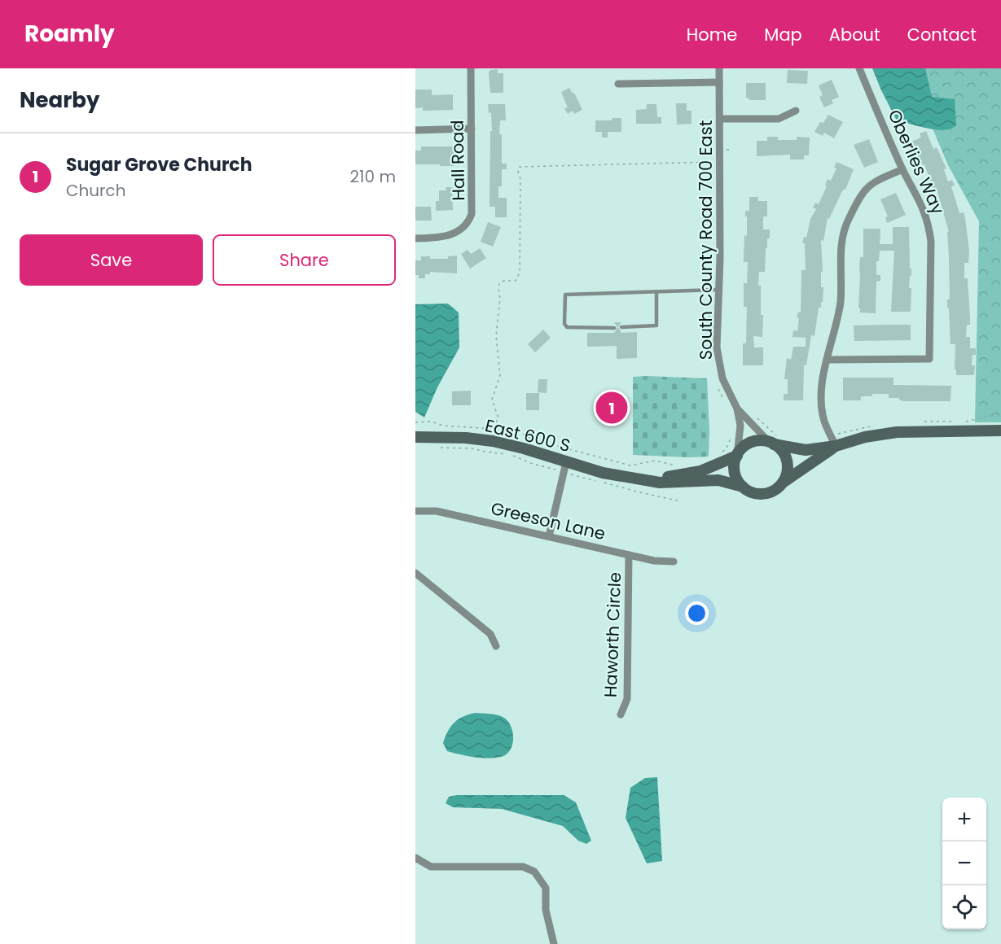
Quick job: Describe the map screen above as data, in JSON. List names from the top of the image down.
{
  "streets": {
    "street": [
      "Hall Road",
      "Oberlies Way",
      "South County Road 700 East",
      "East 600 S",
      "Greeson Lane",
      "Haworth Circle"
    ]
  },
  "crossings": [
    ["Greeson Lane", "Haworth Circle"]
  ],
  "page": {
    "header": "Roamly",
    "nav": [
      "Home",
      "Map",
      "About",
      "Contact"
    ],
    "heading": "Nearby",
    "list": [
      {
        "mark": "1",
        "name": "Sugar Grove Church",
        "note": "Church",
        "value": "210 m"
      }
    ],
    "buttons": ["Save", "Share"],
    "pins": "1",
    "map_buttons": ["+", "−"]
  }
}
